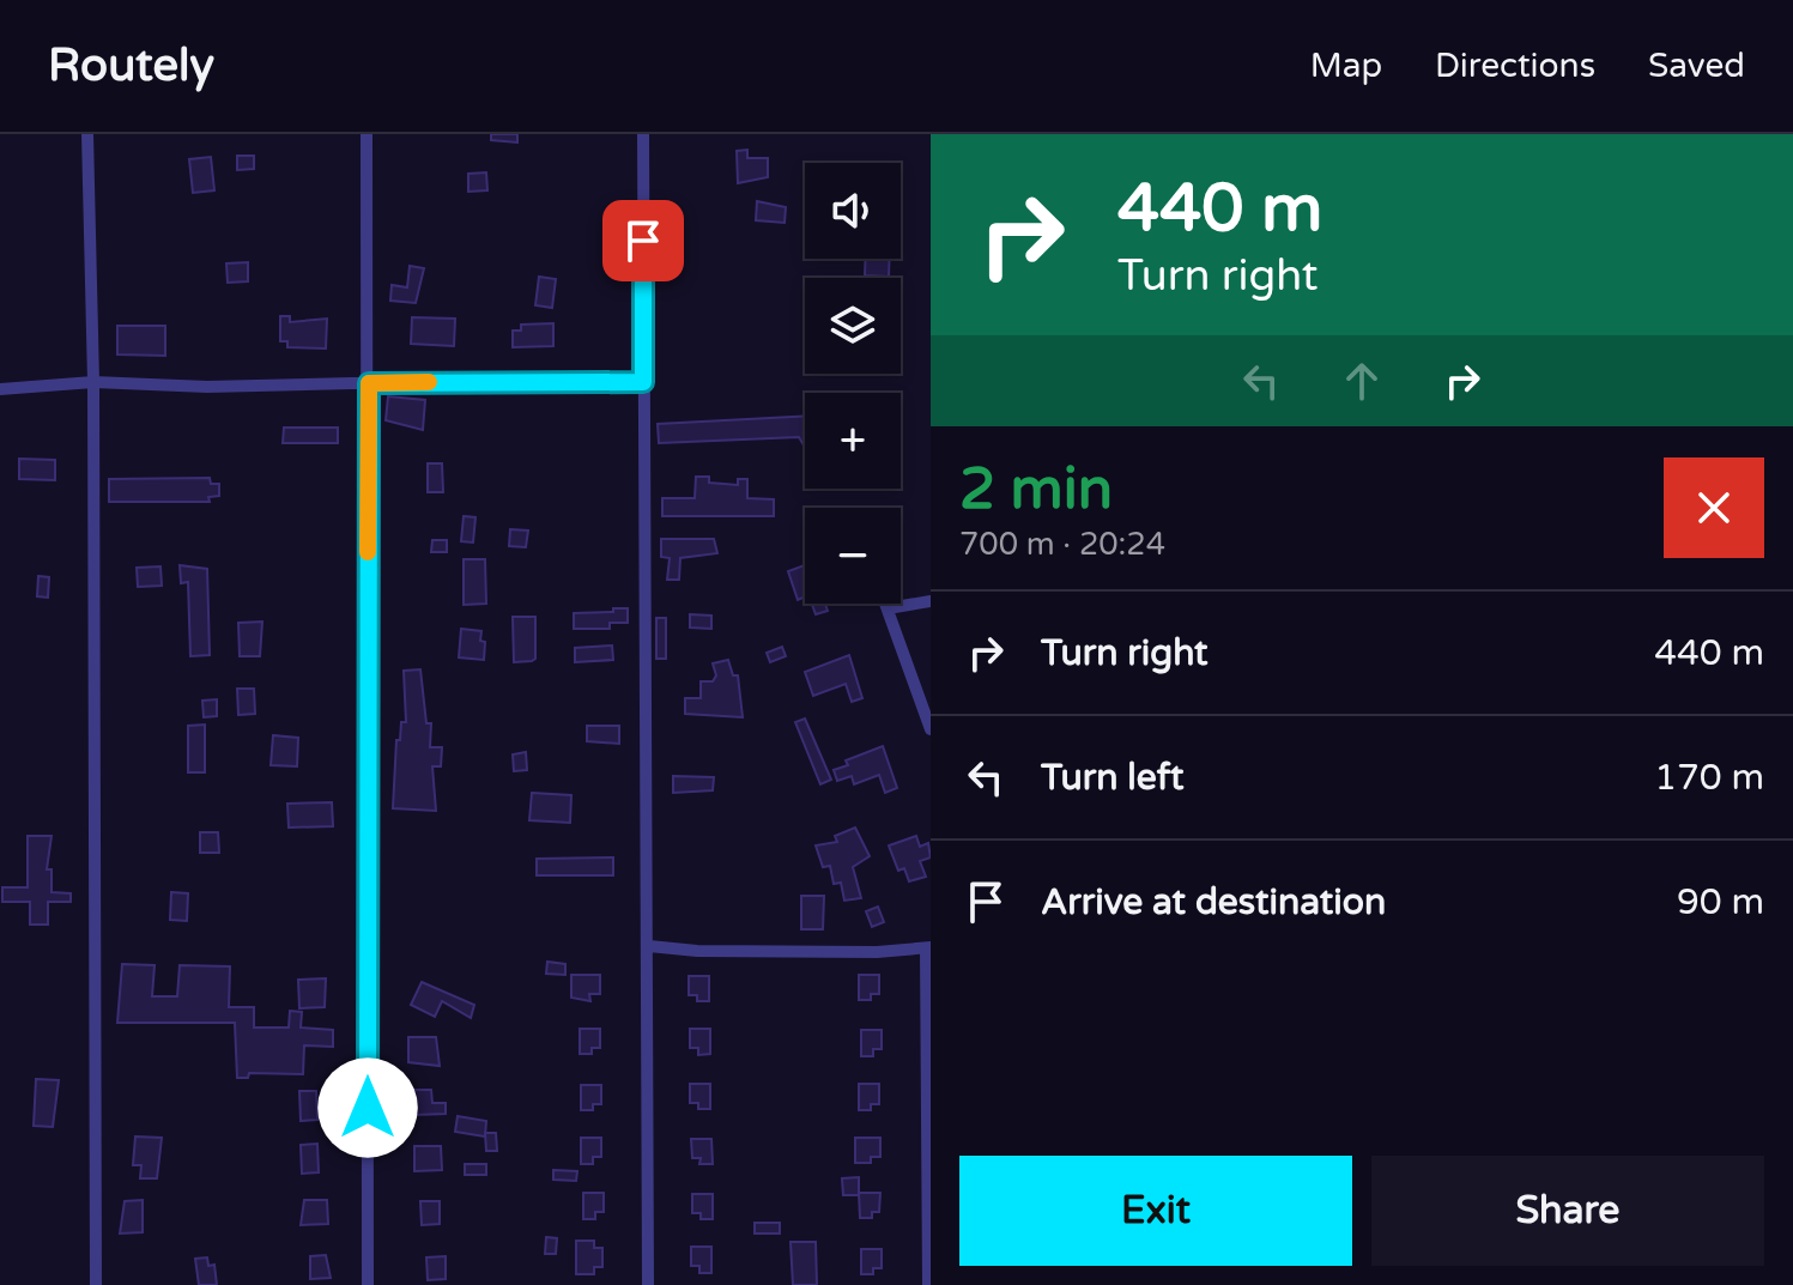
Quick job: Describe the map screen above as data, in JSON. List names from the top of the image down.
{
  "page": {
    "header": "Routely",
    "nav": ["Map", "Directions", "Saved"],
    "turn": ["440 m", "Turn right"],
    "map_buttons": ["+", "−"],
    "heading": ["2 min", "700 m · 20:24"],
    "list": [
      {
        "name": "Turn right",
        "value": "440 m"
      },
      {
        "name": "Turn left",
        "value": "170 m"
      },
      {
        "name": "Arrive at destination",
        "value": "90 m"
      }
    ],
    "buttons": ["Exit", "Share"]
  }
}
